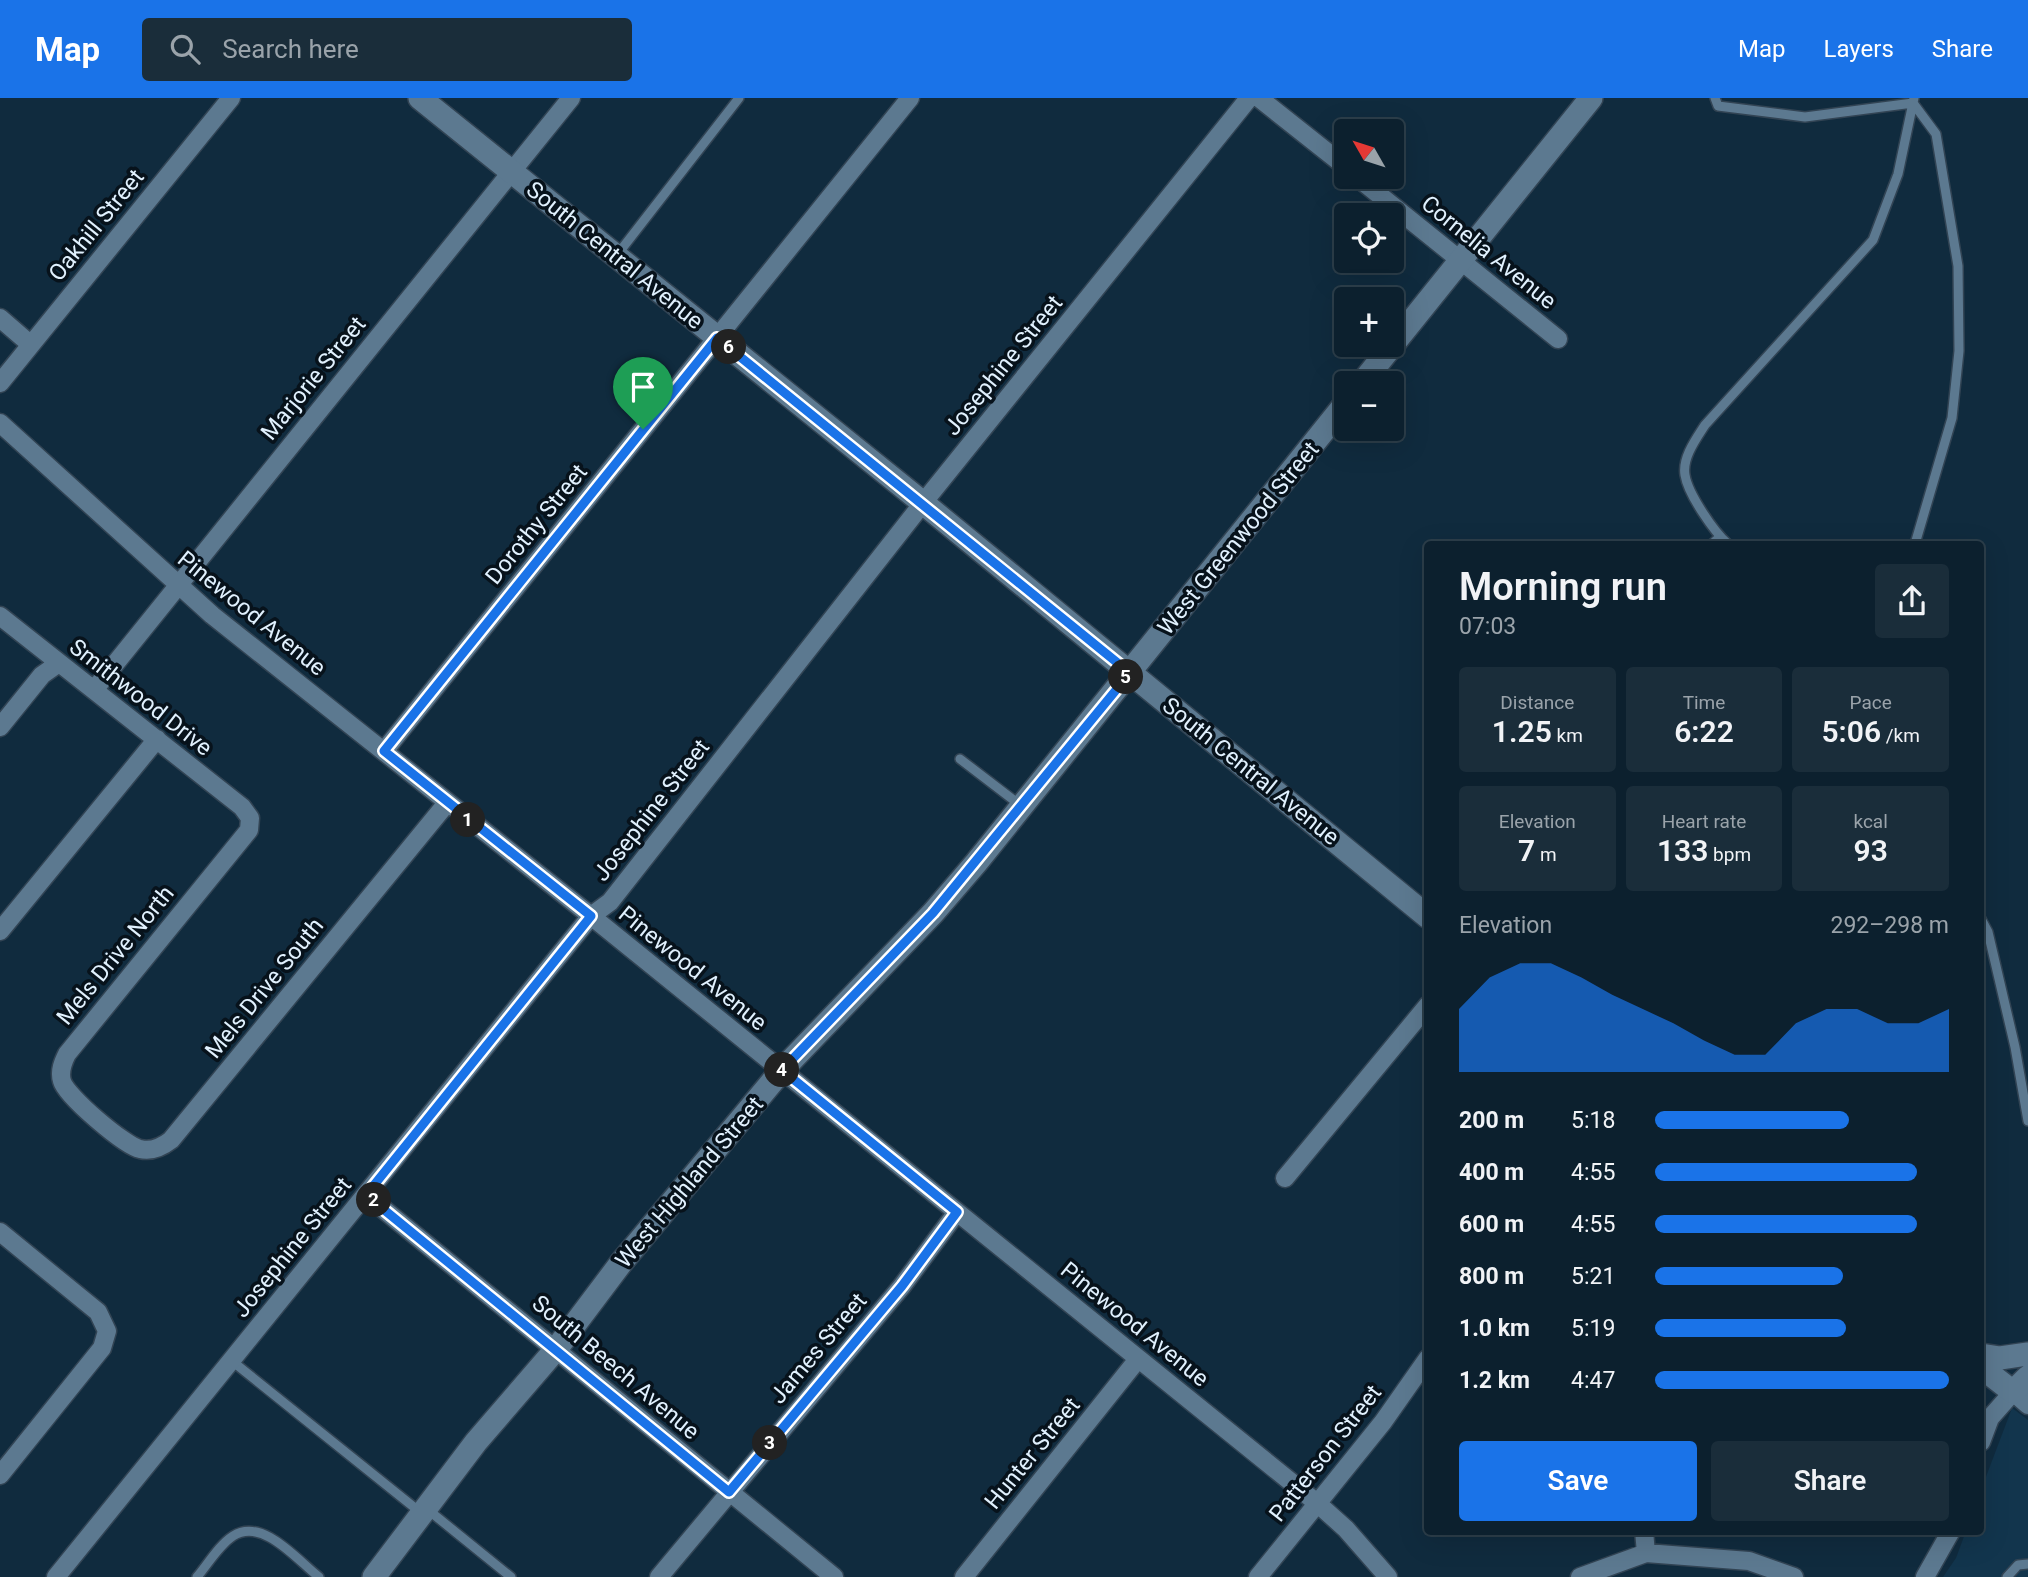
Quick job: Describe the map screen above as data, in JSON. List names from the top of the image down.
{
  "streets": {
    "street": [
      "Oakhill Street",
      "Cornelia Avenue",
      "South Central Avenue",
      "Josephine Street",
      "Marjorie Street",
      "Dorothy Street",
      "West Greenwood Street",
      "Pinewood Avenue",
      "Smithwood Drive",
      "Mels Drive North",
      "Mels Drive South",
      "West Highland Street",
      "James Street",
      "South Beech Avenue",
      "Hunter Street",
      "Patterson Street"
    ]
  },
  "crossings": [
    ["South Central Avenue", "Josephine Street"],
    ["South Central Avenue", "Marjorie Street"],
    ["South Central Avenue", "Dorothy Street"],
    ["South Central Avenue", "West Greenwood Street"],
    ["South Central Avenue", "West Highland Street"],
    ["Josephine Street", "Pinewood Avenue"],
    ["Josephine Street", "South Beech Avenue"],
    ["Marjorie Street", "Pinewood Avenue"],
    ["Marjorie Street", "Smithwood Drive"],
    ["Dorothy Street", "Pinewood Avenue"],
    ["West Greenwood Street", "West Highland Street"],
    ["Pinewood Avenue", "Mels Drive South"],
    ["Pinewood Avenue", "West Highland Street"],
    ["Pinewood Avenue", "James Street"],
    ["Pinewood Avenue", "Hunter Street"],
    ["Pinewood Avenue", "Patterson Street"],
    ["Smithwood Drive", "Mels Drive North"],
    ["Mels Drive North", "Mels Drive South"],
    ["West Highland Street", "South Beech Avenue"],
    ["James Street", "South Beech Avenue"]
  ],
  "north": "top left",
  "page": {
    "header": "Map",
    "search": "Search here",
    "nav": ["Map", "Layers", "Share"],
    "map_buttons": ["+", "−"],
    "pins": [
      "6",
      "5",
      "1",
      "4",
      "2",
      "3"
    ],
    "heading": ["Morning run", "07:03"],
    "stats": [
      ["Distance", "1.25 km"],
      ["Time", "6:22"],
      ["Pace", "5:06 /km"],
      ["Elevation", "7 m"],
      ["Heart rate", "133 bpm"],
      ["kcal", "93"]
    ],
    "chart": ["Elevation", "292–298 m"],
    "list": [
      {
        "name": "200 m",
        "note": "5:18"
      },
      {
        "name": "400 m",
        "note": "4:55"
      },
      {
        "name": "600 m",
        "note": "4:55"
      },
      {
        "name": "800 m",
        "note": "5:21"
      },
      {
        "name": "1.0 km",
        "note": "5:19"
      },
      {
        "name": "1.2 km",
        "note": "4:47"
      }
    ],
    "buttons": ["Save", "Share"]
  }
}
